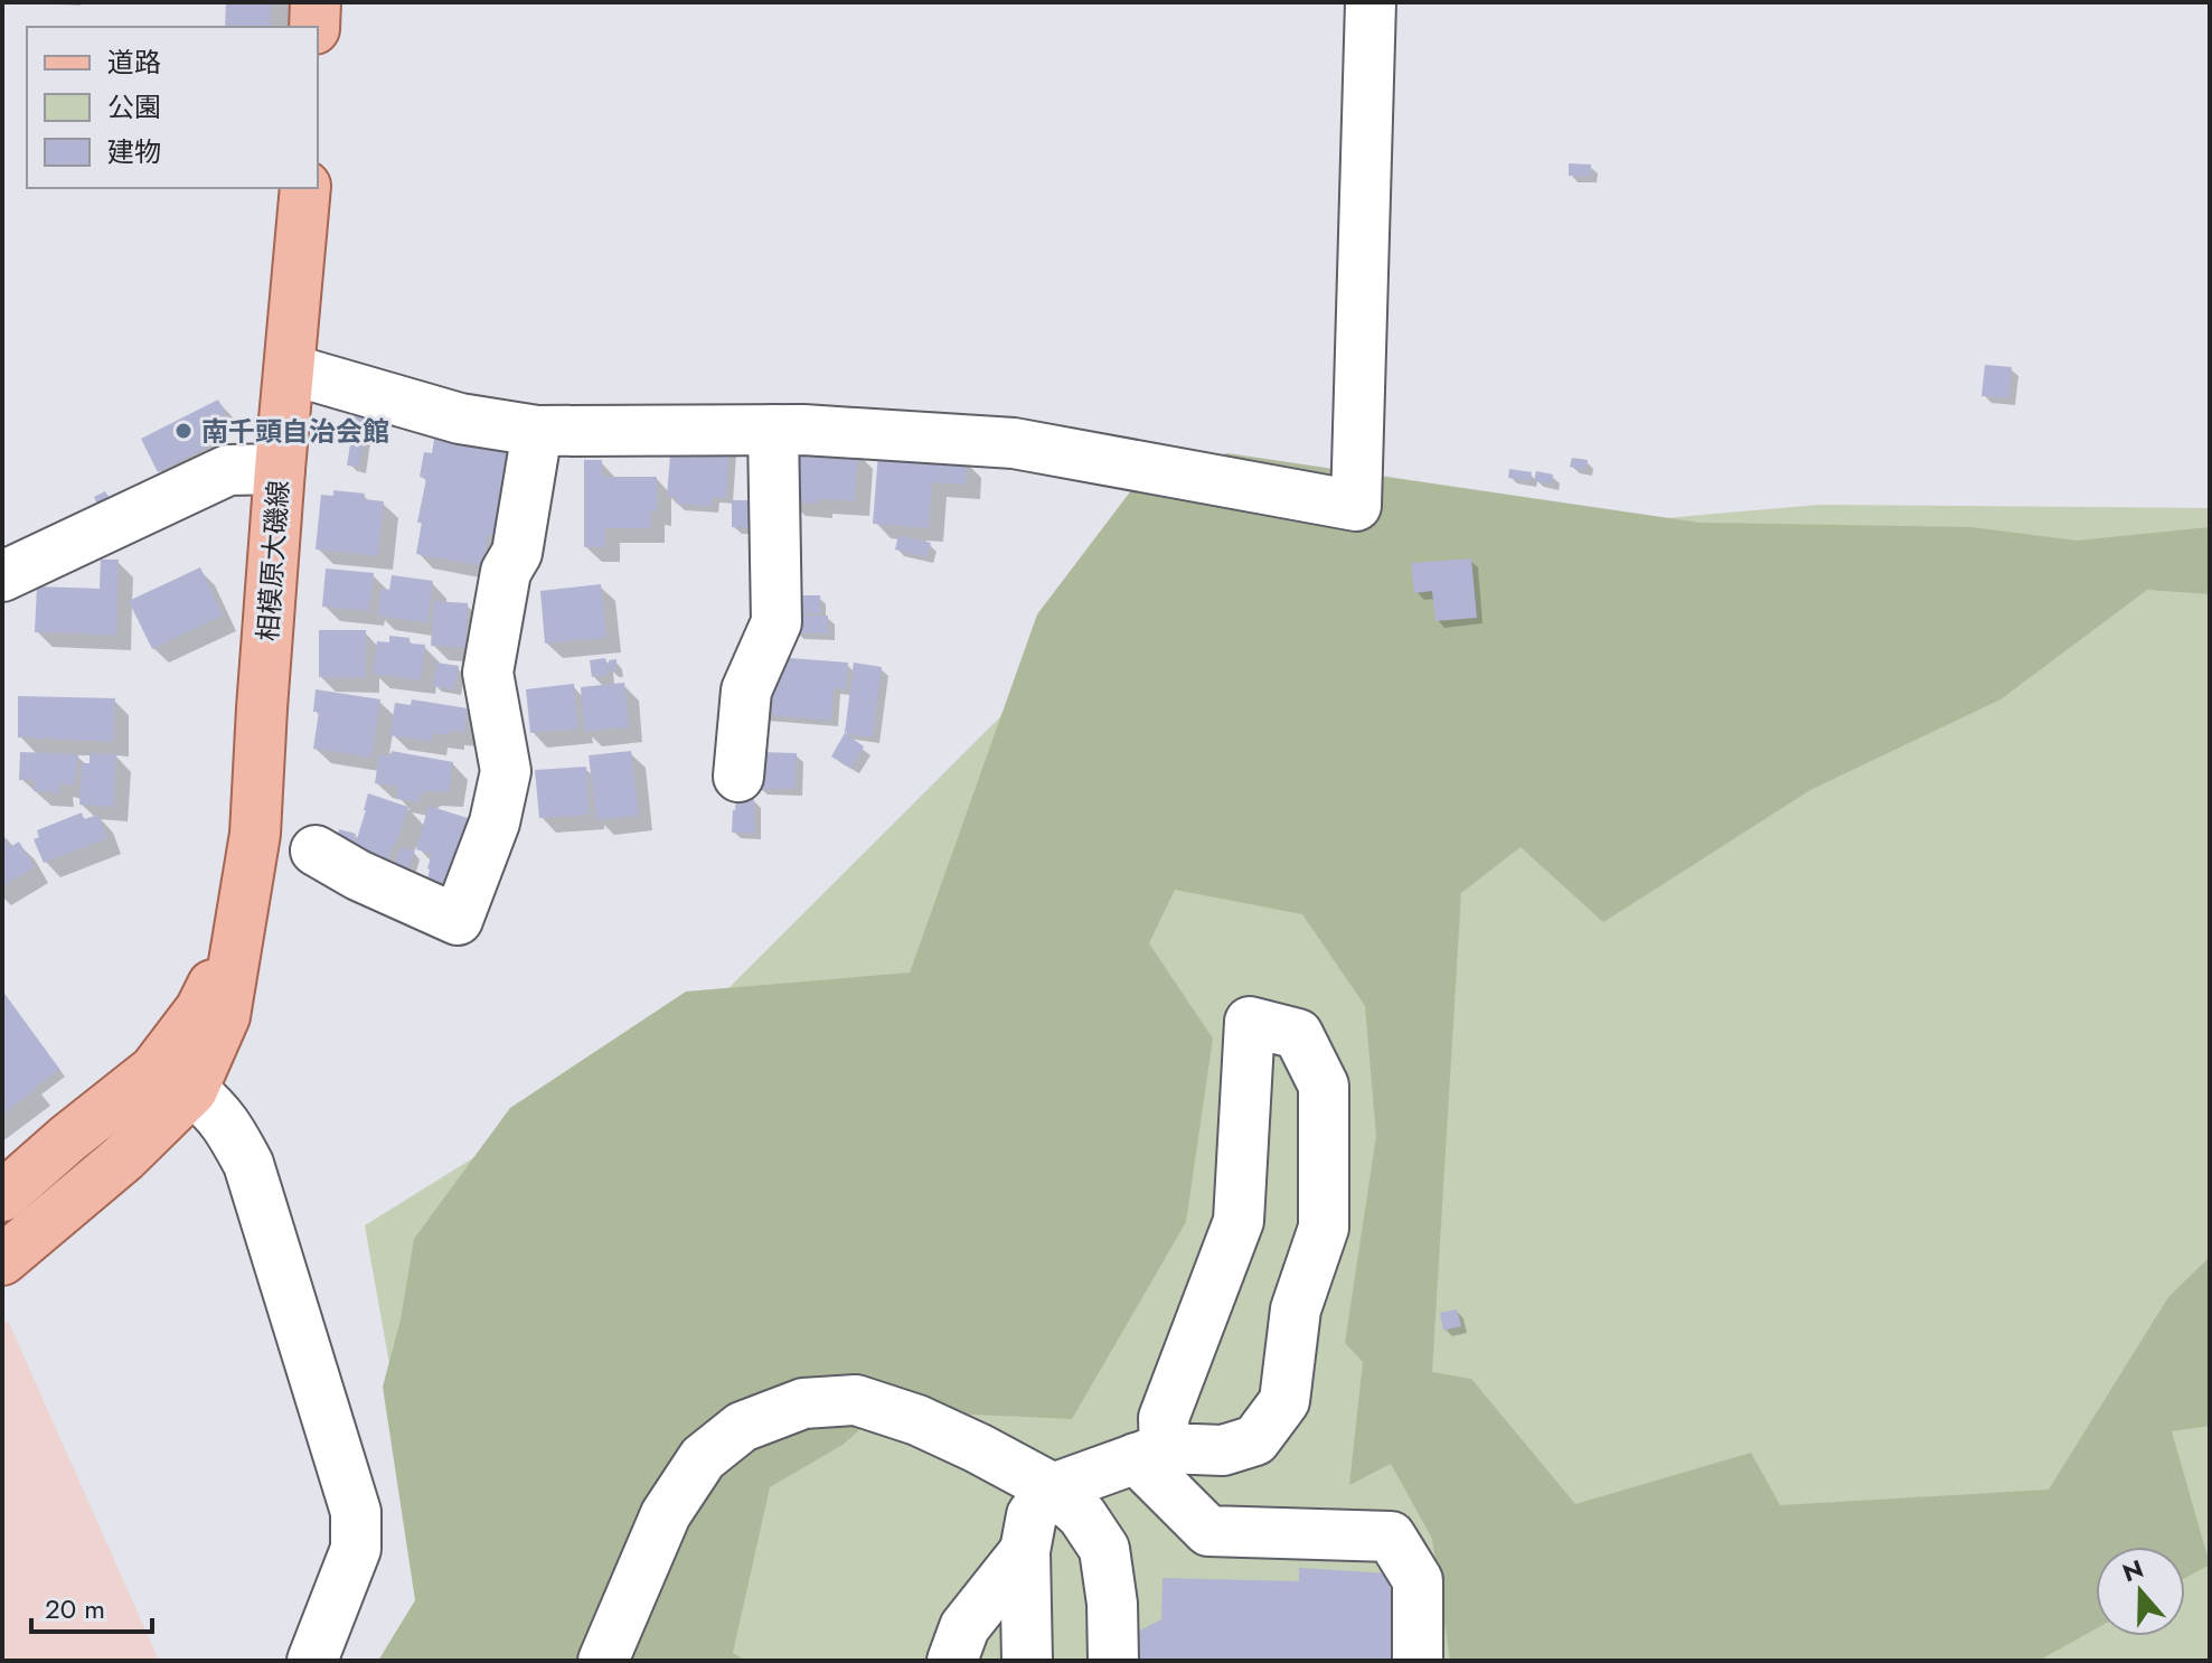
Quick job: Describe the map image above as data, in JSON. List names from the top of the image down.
{
  "streets": {
    "main road": ["相模原大磯線"]
  },
  "places": ["南千頭自治会館"],
  "legend": ["道路", "公園", "建物"],
  "scale_bar": "20 m",
  "north": "top"
}
